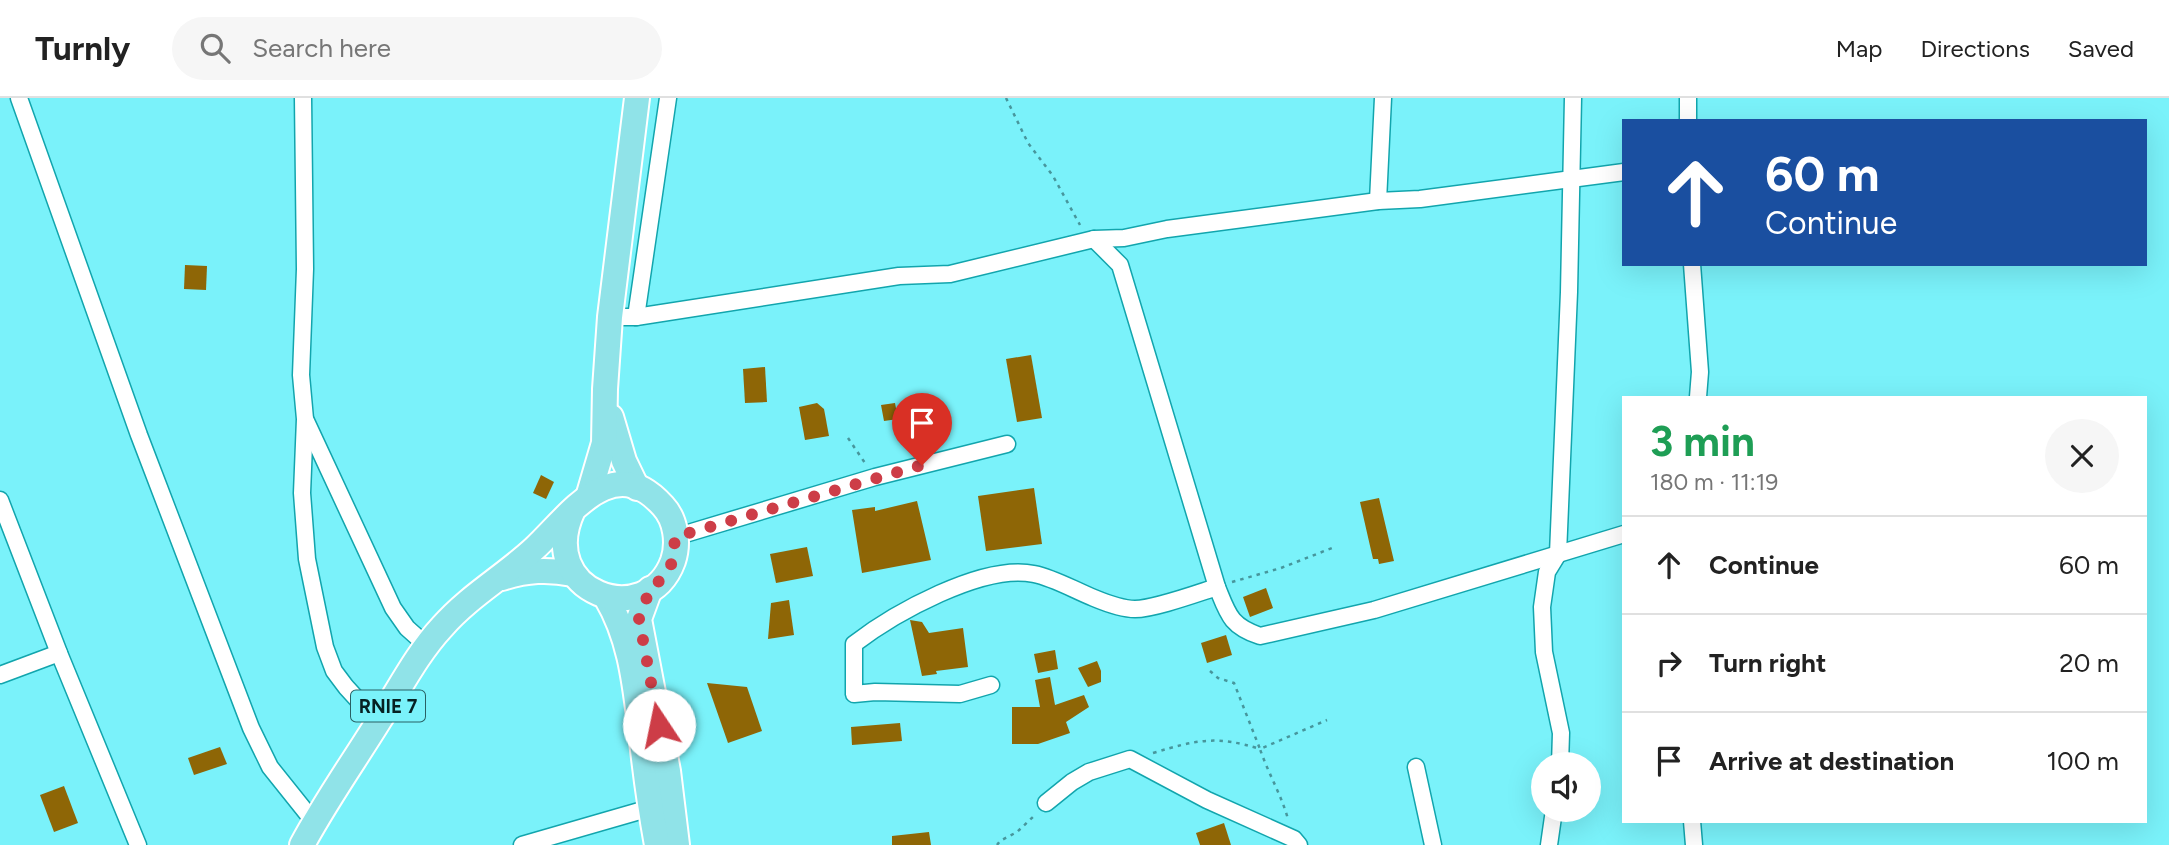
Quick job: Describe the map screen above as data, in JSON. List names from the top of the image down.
{
  "streets": {
    "main road": ["RNIE 7"]
  },
  "page": {
    "header": "Turnly",
    "search": "Search here",
    "nav": ["Map", "Directions", "Saved"],
    "turn": ["60 m", "Continue"],
    "heading": ["3 min", "180 m · 11:19"],
    "list": [
      {
        "name": "Continue",
        "value": "60 m"
      },
      {
        "name": "Turn right",
        "value": "20 m"
      },
      {
        "name": "Arrive at destination",
        "value": "100 m"
      }
    ]
  }
}
